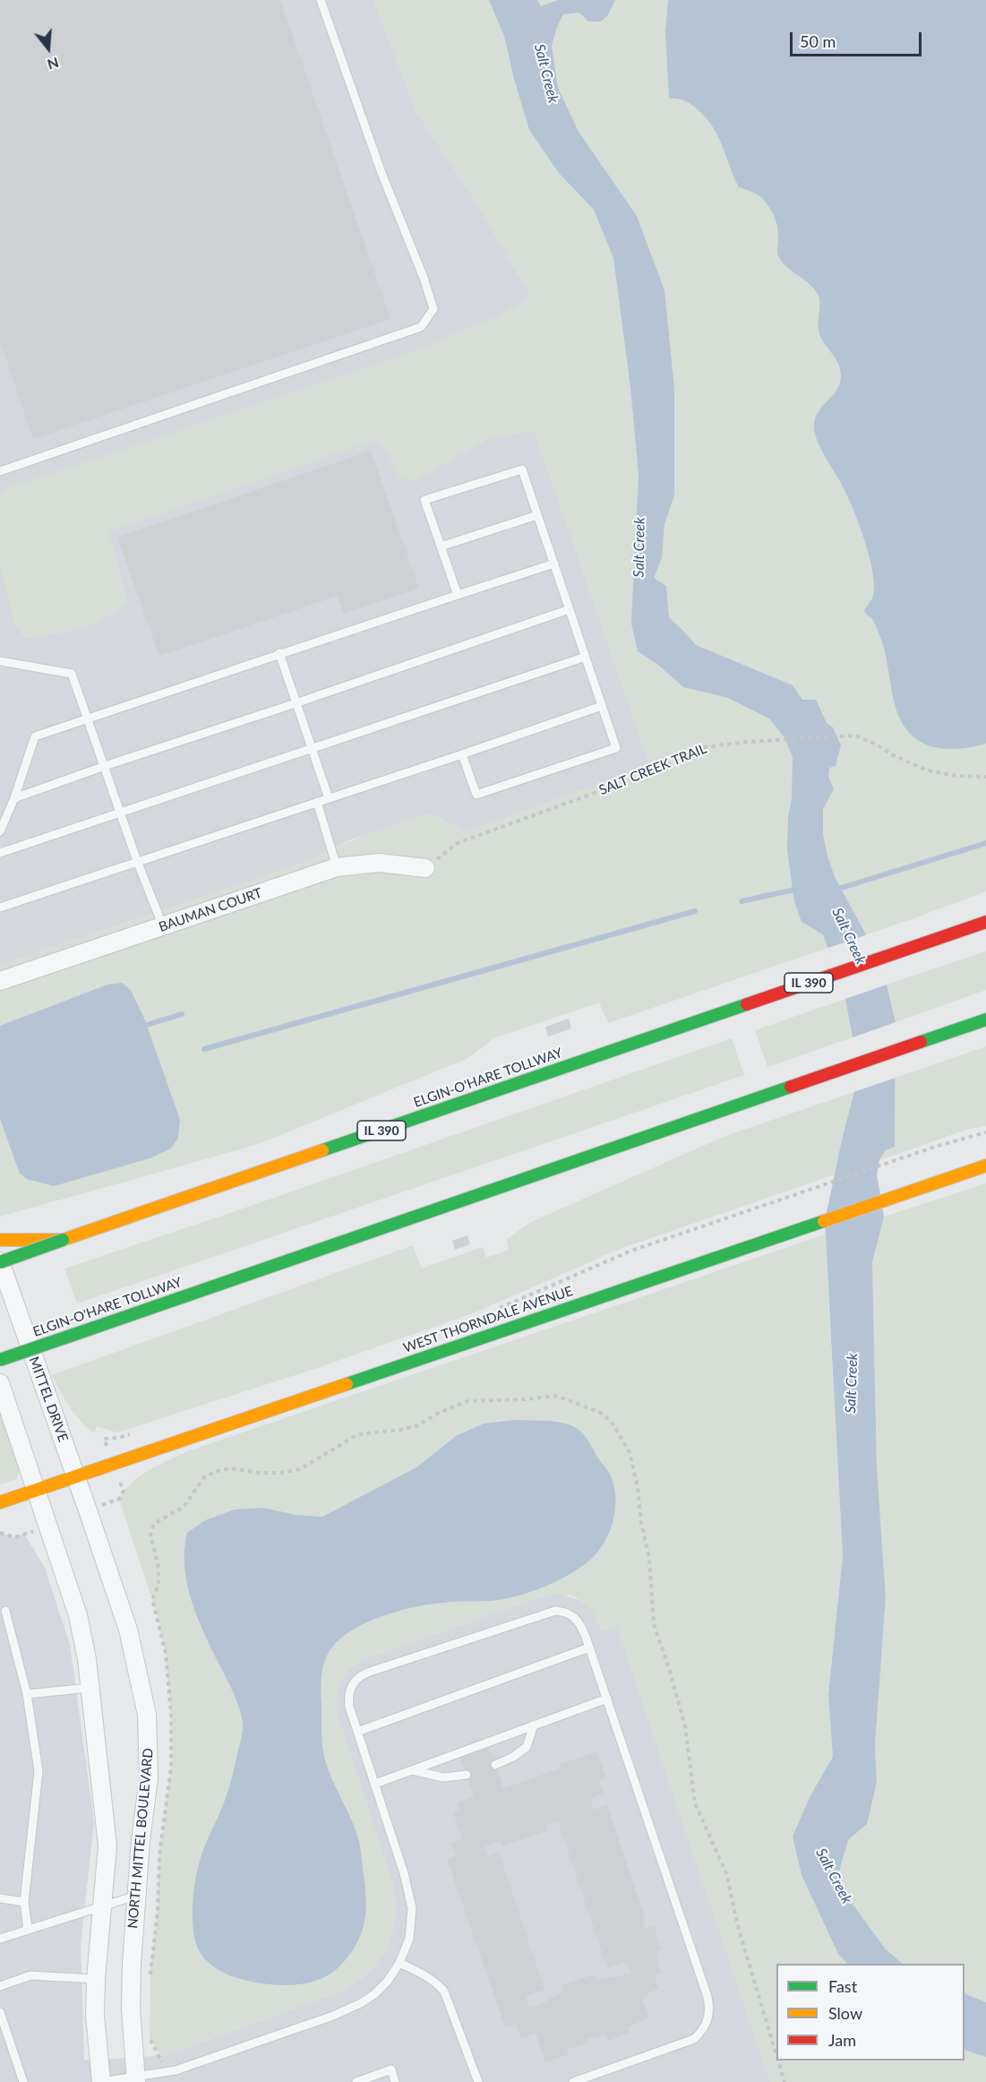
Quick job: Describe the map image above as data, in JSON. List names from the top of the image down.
{
  "streets": {
    "main road": ["IL 390", "ELGIN-O'HARE TOLLWAY", "WEST THORNDALE AVENUE"],
    "street": ["BAUMAN COURT", "MITTEL DRIVE", "NORTH MITTEL BOULEVARD"],
    "path": ["SALT CREEK TRAIL"]
  },
  "crossings": [
    ["SALT CREEK TRAIL", "BAUMAN COURT"],
    ["ELGIN-O'HARE TOLLWAY", "MITTEL DRIVE"],
    ["WEST THORNDALE AVENUE", "MITTEL DRIVE"],
    ["WEST THORNDALE AVENUE", "NORTH MITTEL BOULEVARD"],
    ["MITTEL DRIVE", "NORTH MITTEL BOULEVARD"]
  ],
  "water": ["Salt Creek"],
  "legend": ["Fast", "Slow", "Jam"],
  "scale_bar": "50 m",
  "north": "bottom"
}
